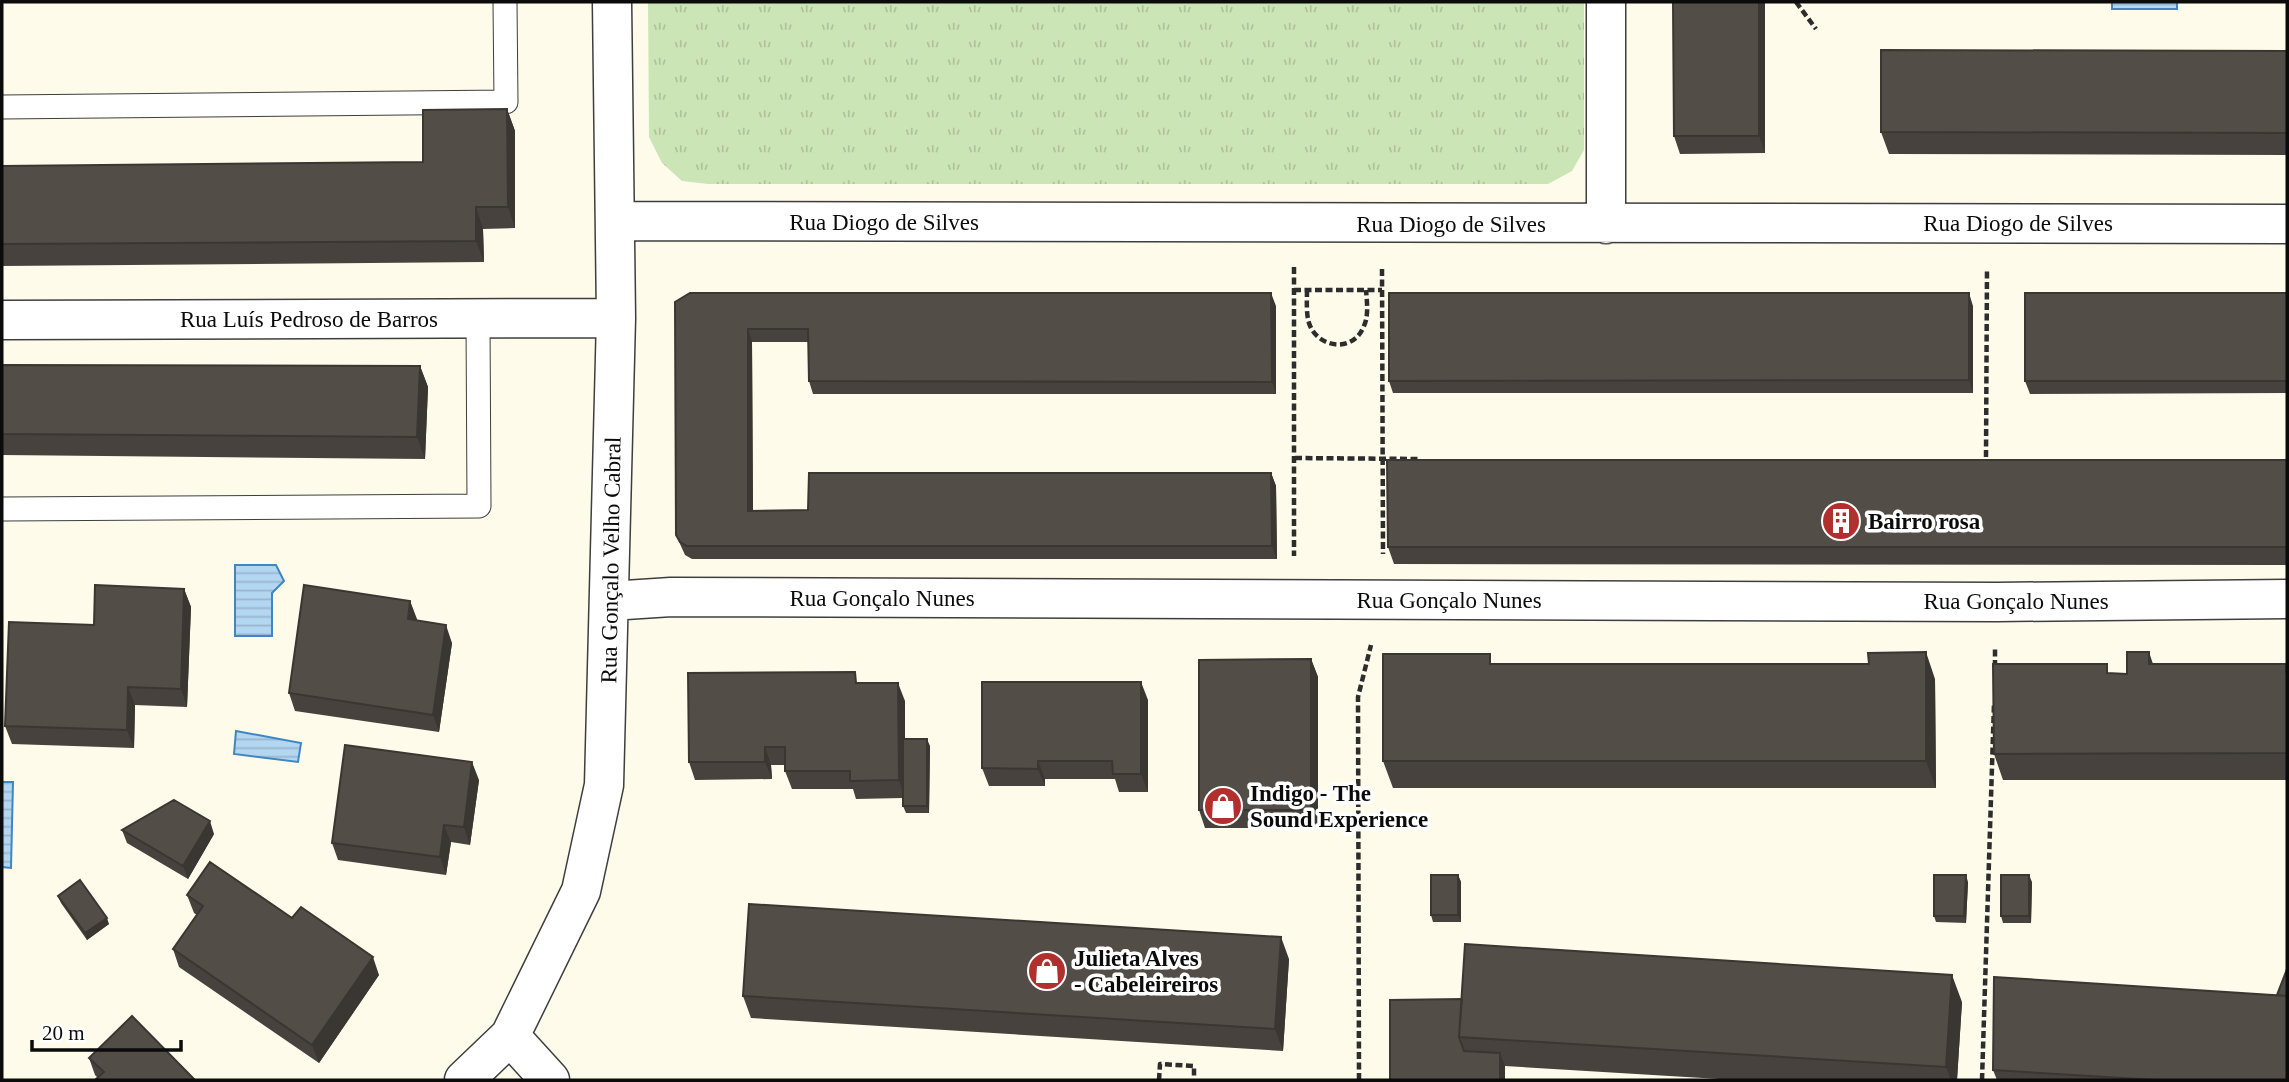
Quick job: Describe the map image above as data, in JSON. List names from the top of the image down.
{
  "streets": {
    "street": [
      "Rua Diogo de Silves",
      "Rua Luís Pedroso de Barros",
      "Rua Gonçalo Velho Cabral",
      "Rua Gonçalo Nunes"
    ]
  },
  "crossings": [
    ["Rua Diogo de Silves", "Rua Gonçalo Velho Cabral"],
    ["Rua Luís Pedroso de Barros", "Rua Gonçalo Velho Cabral"],
    ["Rua Gonçalo Velho Cabral", "Rua Gonçalo Nunes"]
  ],
  "places": {
    "building": ["Bairro rosa"],
    "shop": ["Indigo - The Sound Experience", "Julieta Alves - Cabeleireiros"]
  },
  "scale_bar": "20 m"
}
